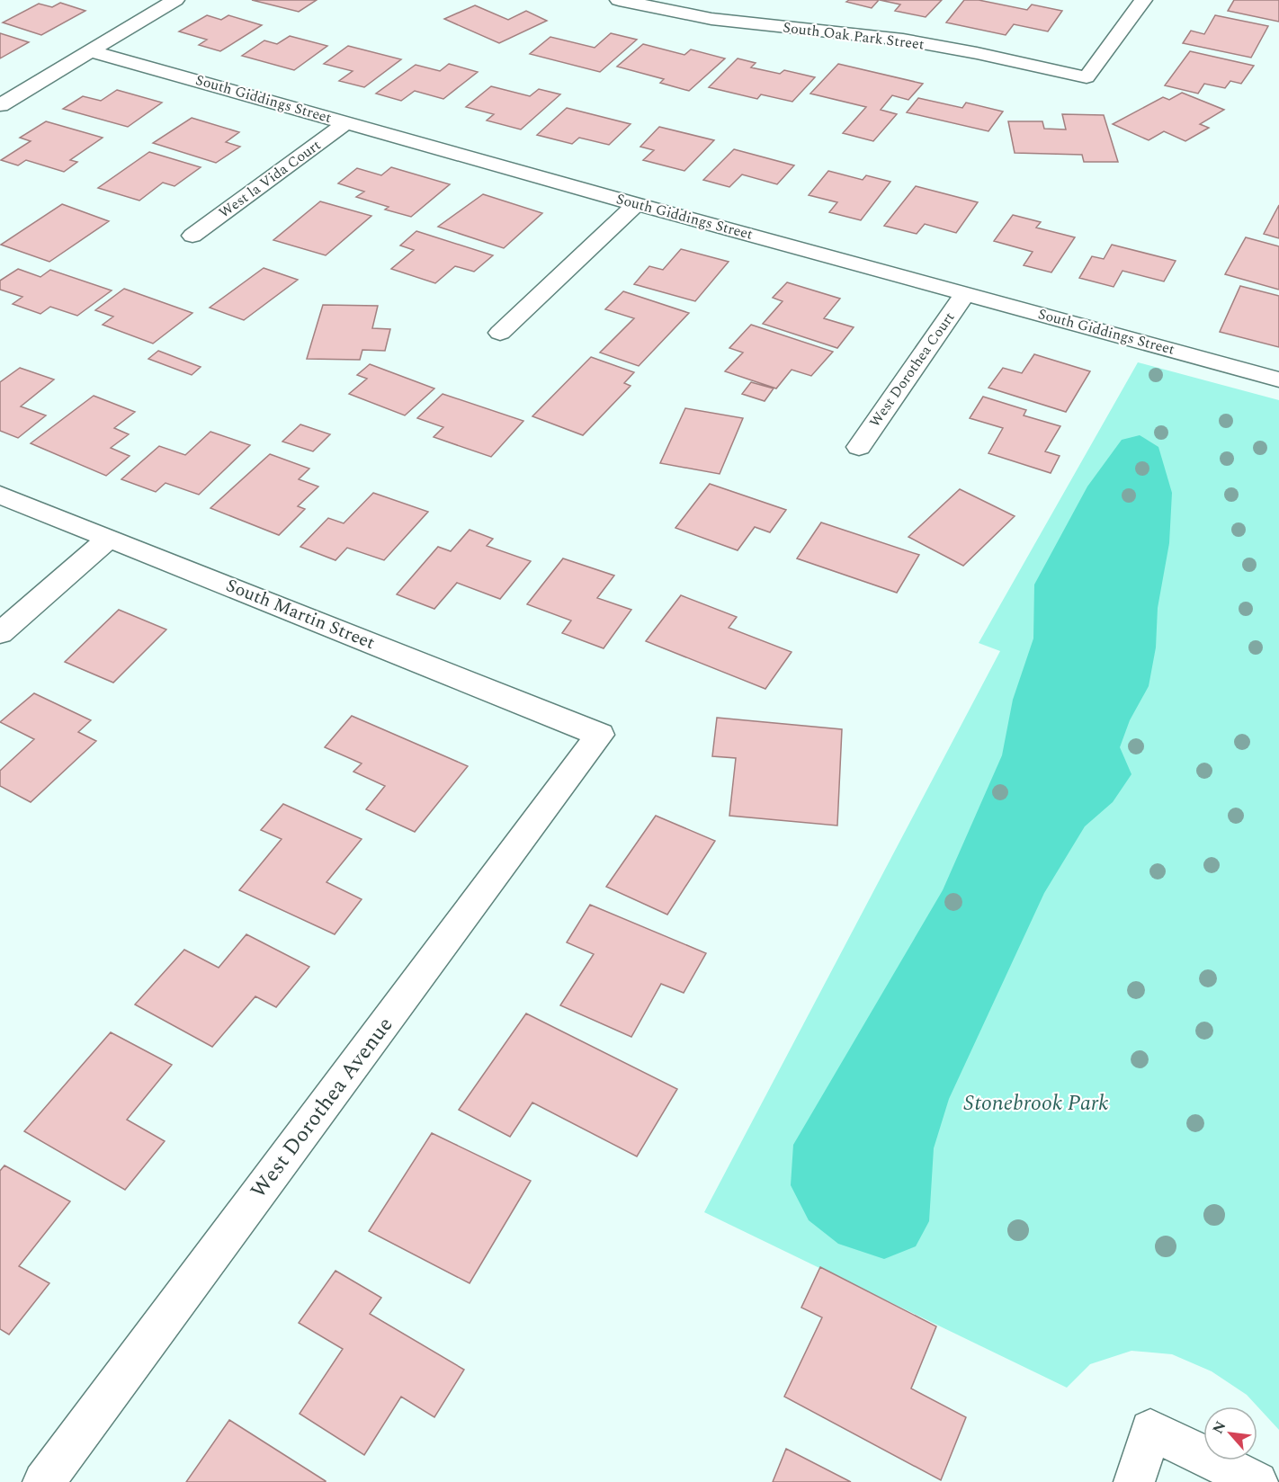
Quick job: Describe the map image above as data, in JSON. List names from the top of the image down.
{
  "streets": {
    "street": [
      "South Oak Park Street",
      "South Giddings Street",
      "West la Vida Court",
      "West Dorothea Court",
      "South Martin Street",
      "West Dorothea Avenue"
    ]
  },
  "crossings": [
    ["South Giddings Street", "West la Vida Court"],
    ["South Giddings Street", "West Dorothea Court"],
    ["South Martin Street", "West Dorothea Avenue"]
  ],
  "parks": ["Stonebrook Park"],
  "north": "top left"
}
